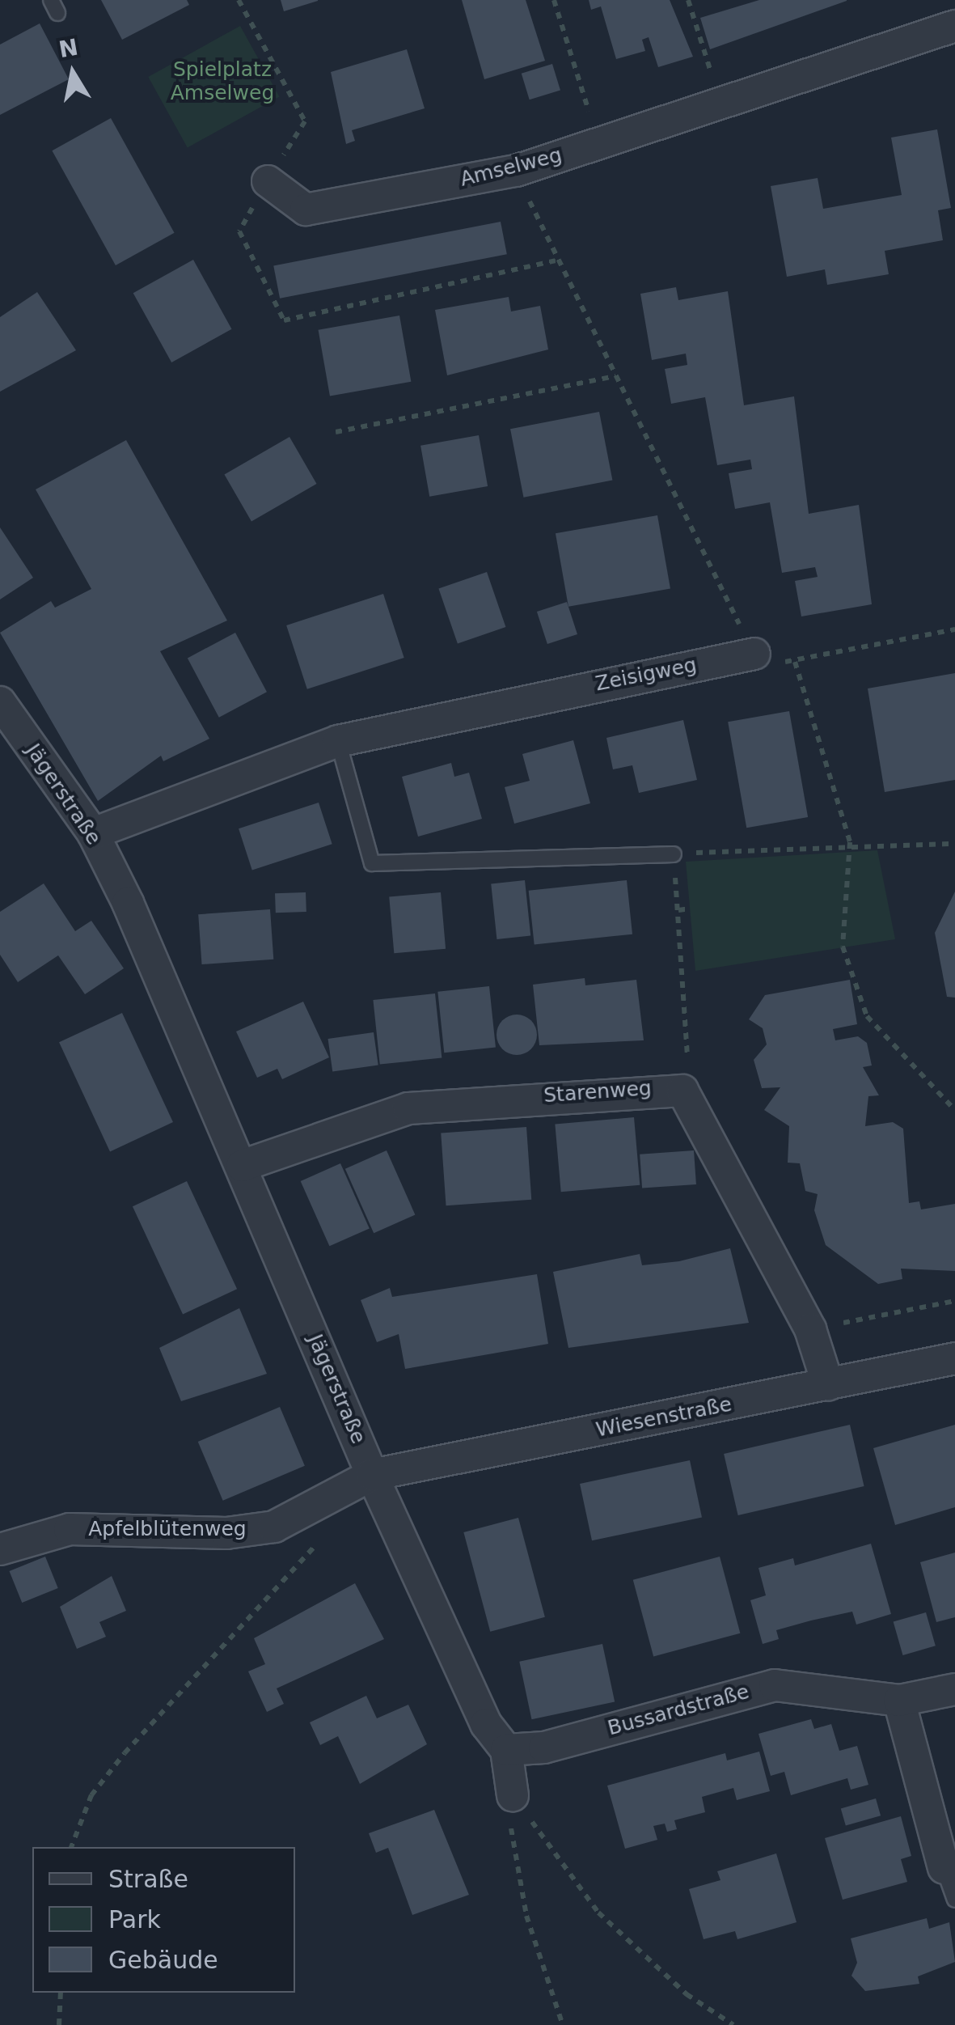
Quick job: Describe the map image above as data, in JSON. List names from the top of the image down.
{
  "streets": {
    "street": [
      "Amselweg",
      "Zeisigweg",
      "Jägerstraße",
      "Starenweg",
      "Wiesenstraße",
      "Apfelblütenweg",
      "Bussardstraße"
    ]
  },
  "crossings": [
    ["Zeisigweg", "Jägerstraße"],
    ["Jägerstraße", "Starenweg"],
    ["Jägerstraße", "Wiesenstraße"],
    ["Jägerstraße", "Apfelblütenweg"],
    ["Jägerstraße", "Bussardstraße"],
    ["Wiesenstraße", "Apfelblütenweg"]
  ],
  "parks": ["Spielplatz Amselweg"],
  "legend": ["Straße", "Park", "Gebäude"],
  "north": "top"
}
